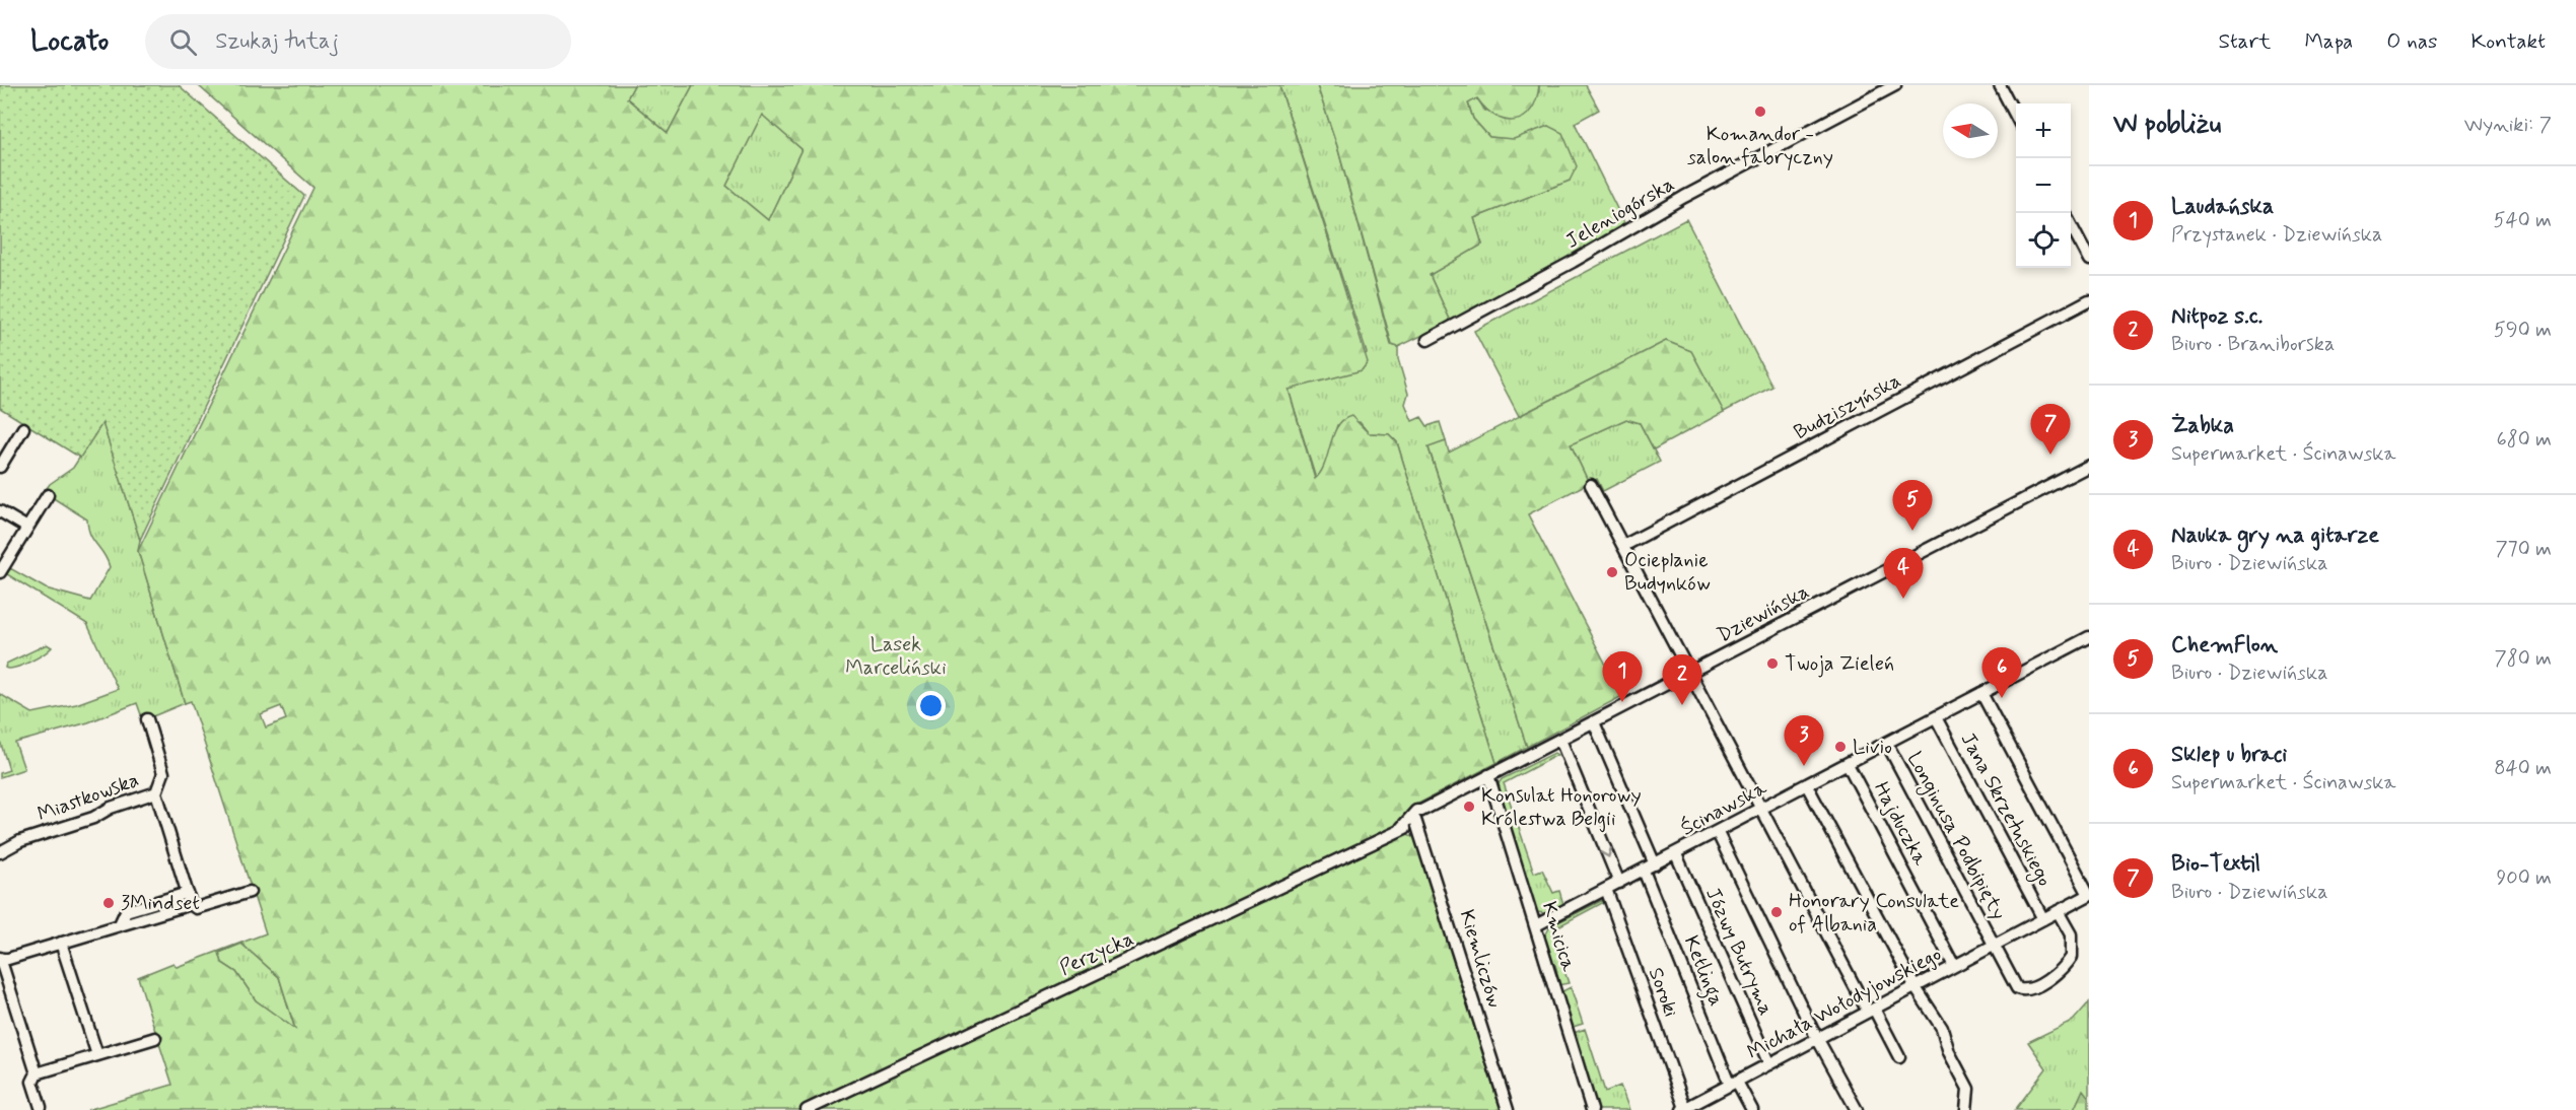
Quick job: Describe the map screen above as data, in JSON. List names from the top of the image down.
{
  "streets": {
    "street": [
      "Jeleniogórska",
      "Budziszyńska",
      "Dziewińska",
      "Miastkowska",
      "Ścinawska",
      "Jana Skrzetuskiego",
      "Hajduczka",
      "Longinusa Podbipięty",
      "Kmicica",
      "Józwy Butryma",
      "Perzycka",
      "Kiemliczów",
      "Ketlinga",
      "Soroki",
      "Michała Wołodyjowskiego"
    ]
  },
  "crossings": [
    ["Dziewińska", "Kmicica"],
    ["Dziewińska", "Perzycka"],
    ["Dziewińska", "Kiemliczów"],
    ["Ścinawska", "Jana Skrzetuskiego"],
    ["Ścinawska", "Hajduczka"],
    ["Ścinawska", "Longinusa Podbipięty"],
    ["Ścinawska", "Kmicica"],
    ["Ścinawska", "Józwy Butryma"],
    ["Ścinawska", "Ketlinga"],
    ["Ścinawska", "Soroki"],
    ["Jana Skrzetuskiego", "Michała Wołodyjowskiego"],
    ["Hajduczka", "Michała Wołodyjowskiego"],
    ["Longinusa Podbipięty", "Michała Wołodyjowskiego"],
    ["Józwy Butryma", "Michała Wołodyjowskiego"],
    ["Ketlinga", "Michała Wołodyjowskiego"],
    ["Soroki", "Michała Wołodyjowskiego"]
  ],
  "parks": ["Lasek Marceliński"],
  "places": [
    "Komandor - salon fabryczny",
    "Ocieplanie Budynków",
    "Twoja Zieleń",
    "Livio",
    "Konsulat Honorowy Królestwa Belgii",
    "3Mindset",
    "Honorary Consulate of Albania"
  ],
  "north": "left",
  "page": {
    "header": "Locato",
    "search": "Szukaj tutaj",
    "nav": [
      "Start",
      "Mapa",
      "O nas",
      "Kontakt"
    ],
    "heading": ["W pobliżu", "Wyniki: 7"],
    "map_buttons": ["+", "−"],
    "list": [
      {
        "mark": "1",
        "name": "Laudańska",
        "note": "Przystanek · Dziewińska",
        "value": "540 m"
      },
      {
        "mark": "2",
        "name": "Nitpoz s.c.",
        "note": "Biuro · Braniborska",
        "value": "590 m"
      },
      {
        "mark": "3",
        "name": "Żabka",
        "note": "Supermarket · Ścinawska",
        "value": "680 m"
      },
      {
        "mark": "4",
        "name": "Nauka gry na gitarze",
        "note": "Biuro · Dziewińska",
        "value": "770 m"
      },
      {
        "mark": "5",
        "name": "ChemFlon",
        "note": "Biuro · Dziewińska",
        "value": "780 m"
      },
      {
        "mark": "6",
        "name": "Sklep u braci",
        "note": "Supermarket · Ścinawska",
        "value": "840 m"
      },
      {
        "mark": "7",
        "name": "Bio-Textil",
        "note": "Biuro · Dziewińska",
        "value": "900 m"
      }
    ],
    "pins": [
      "7",
      "5",
      "4",
      "6",
      "1",
      "2",
      "3"
    ]
  }
}
